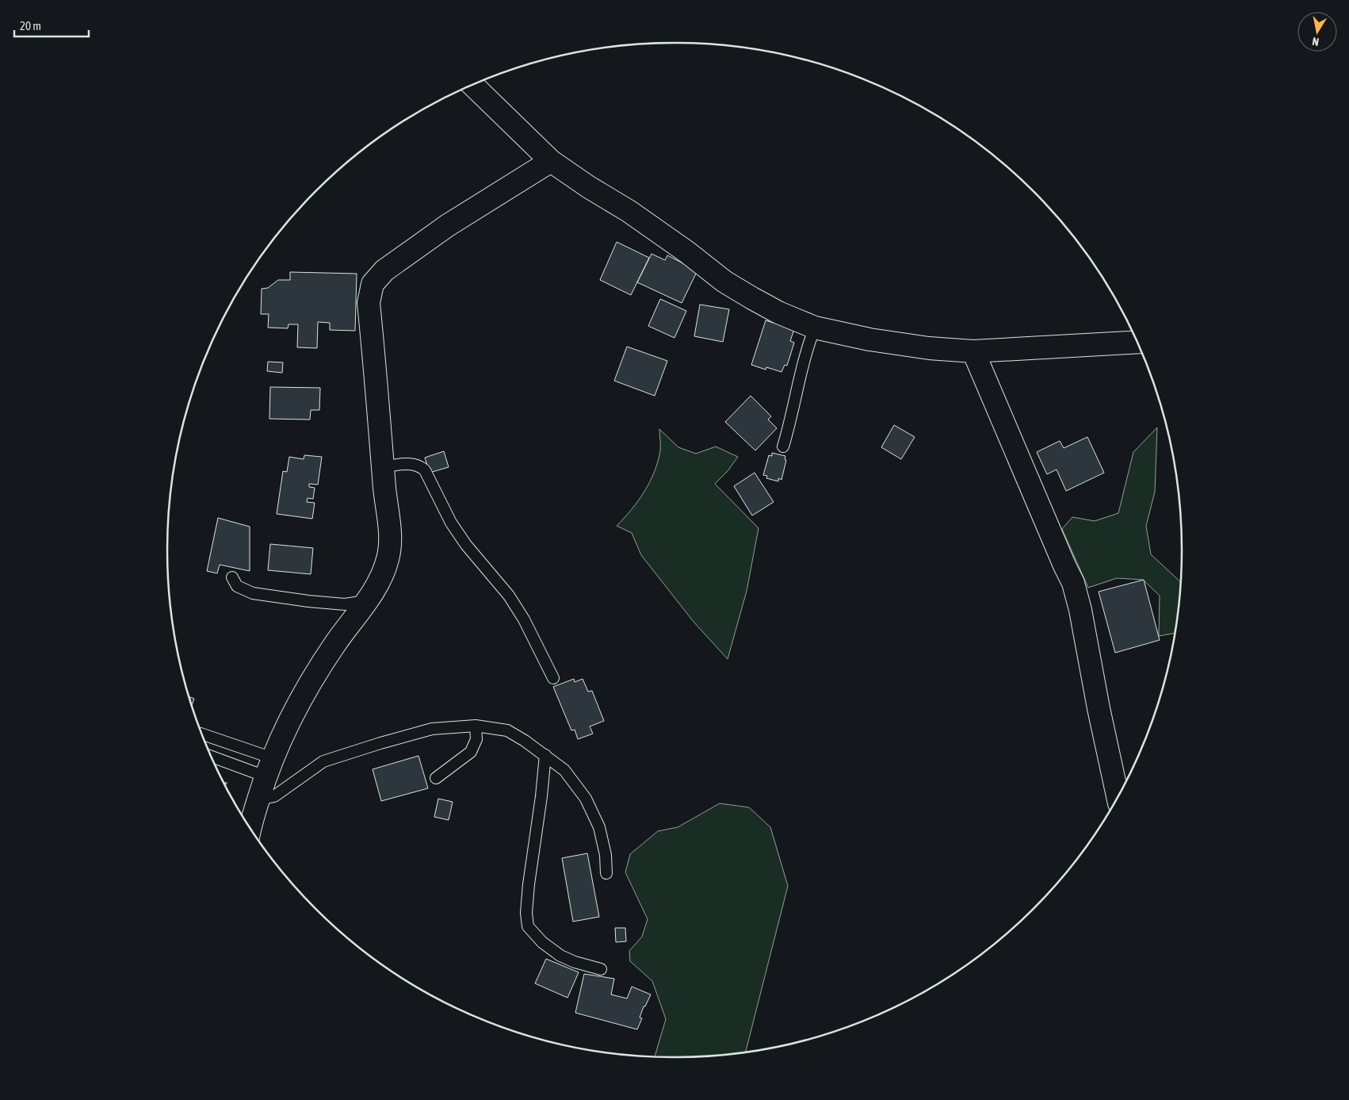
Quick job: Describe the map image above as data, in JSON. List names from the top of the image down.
{
  "scale_bar": "20 m",
  "north": "bottom"
}
